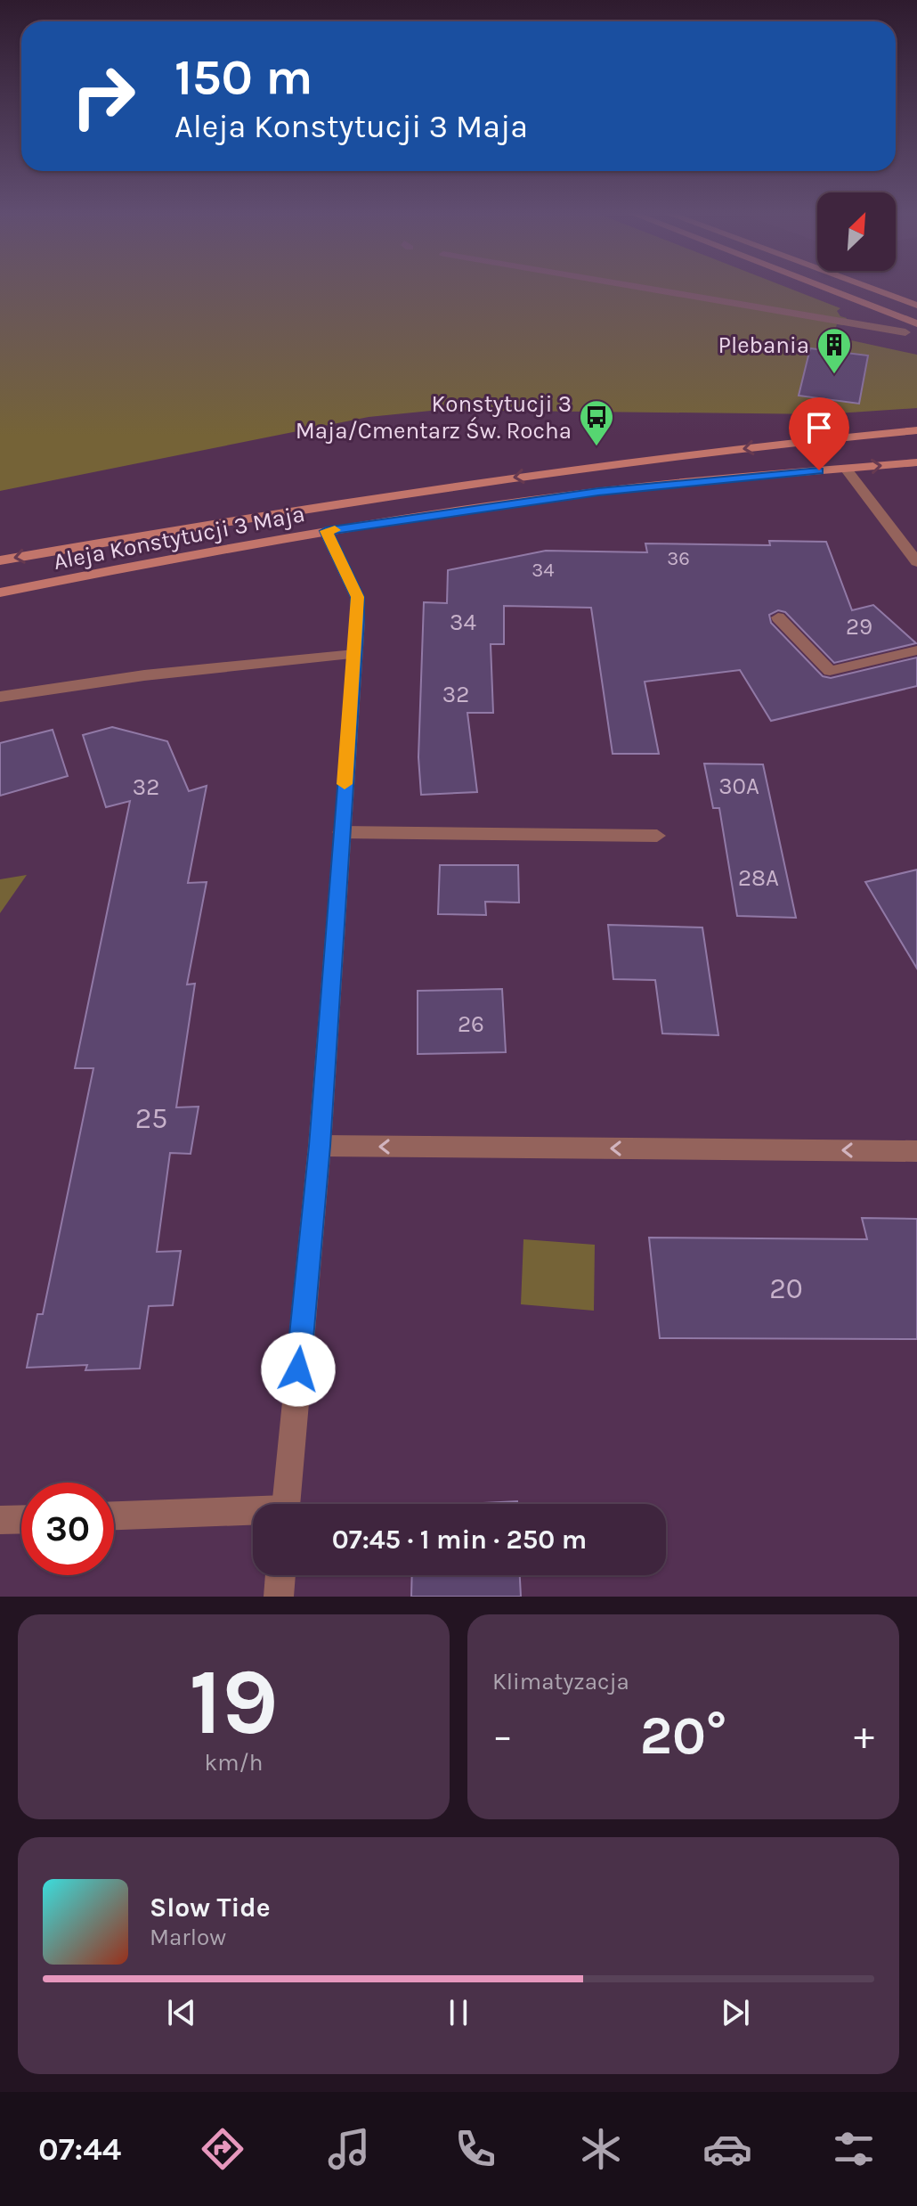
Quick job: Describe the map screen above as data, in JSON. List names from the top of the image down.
{
  "streets": {
    "main road": ["Aleja Konstytucji 3 Maja"]
  },
  "places": {
    "building": ["Plebania"],
    "bus stop": ["Konstytucji 3 Maja/Cmentarz Św. Rocha"]
  },
  "house_numbers": [
    "36",
    "34",
    "34",
    "29",
    "32",
    "30A",
    "32",
    "28A",
    "26",
    "25",
    "20"
  ],
  "north": "top right",
  "page": {
    "turn": ["150 m", "Aleja Konstytucji 3 Maja"],
    "limit": "30",
    "trip": "07:45 · 1 min · 250 m",
    "tile": [
      ["19", "km/h"],
      "Klimatyzacja"
    ],
    "heat": ["−", "20°", "+"],
    "song": ["Slow Tide", "Marlow"],
    "tabs": "07:44"
  }
}
